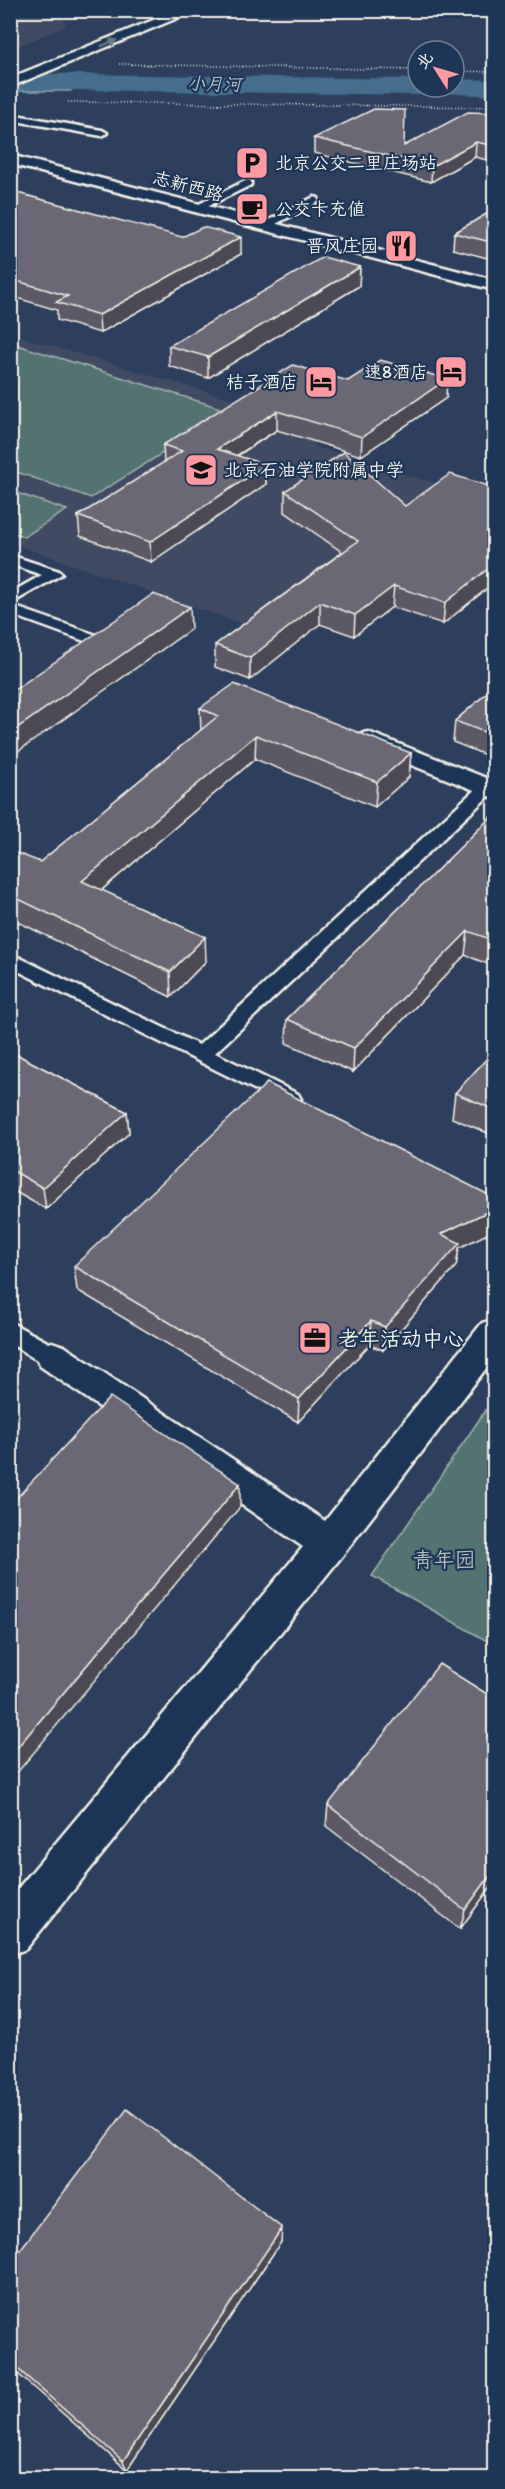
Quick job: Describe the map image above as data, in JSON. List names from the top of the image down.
{
  "streets": {
    "street": ["志新西路"]
  },
  "water": ["小月河"],
  "parks": ["青年园"],
  "places": {
    "parking": ["北京公交二里庄场站"],
    "cafe": ["公交卡充值"],
    "restaurant": ["晋风庄园"],
    "hotel": ["速8酒店", "桔子酒店"],
    "school or university": ["北京石油学院附属中学"],
    "office": ["老年活动中心"]
  },
  "north": "top left"
}
